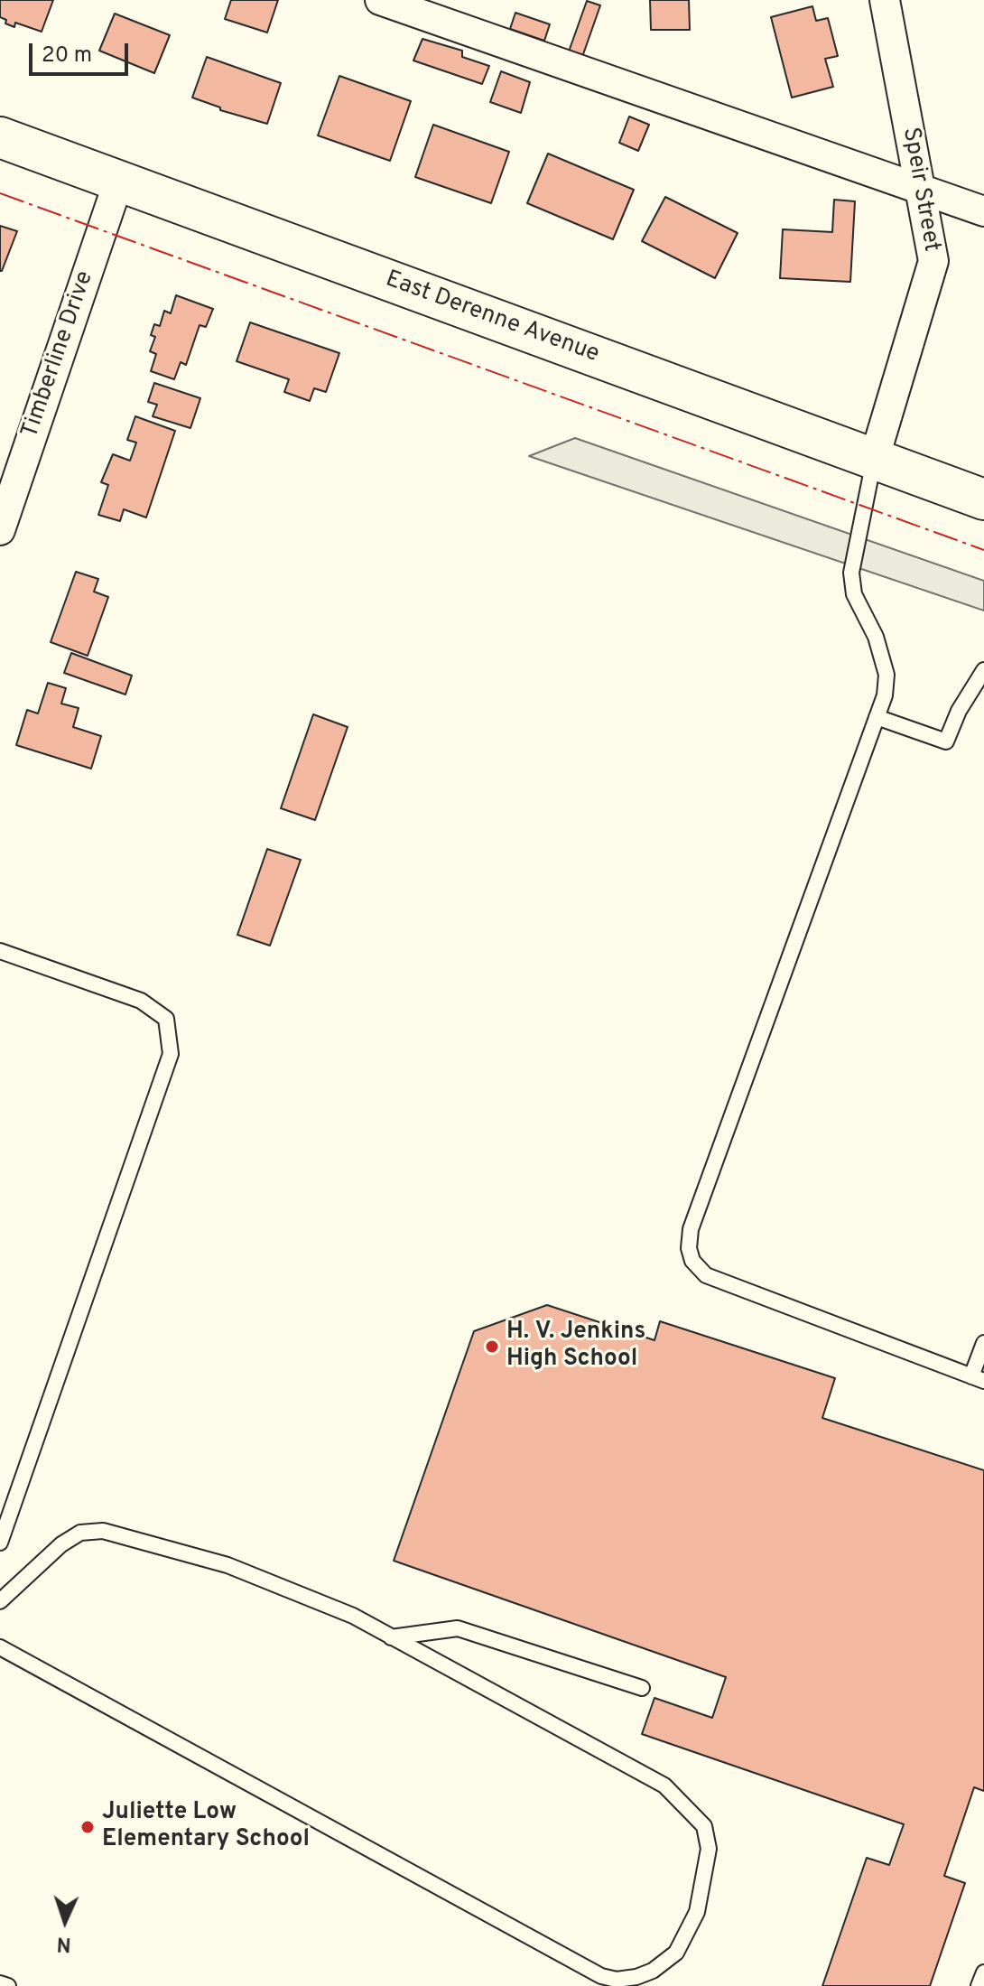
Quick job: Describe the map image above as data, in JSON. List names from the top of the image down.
{
  "streets": {
    "main road": ["East Derenne Avenue"],
    "street": ["Speir Street", "Timberline Drive"]
  },
  "crossings": [
    ["Speir Street", "East Derenne Avenue"],
    ["East Derenne Avenue", "Timberline Drive"]
  ],
  "places": ["H. V. Jenkins High School", "Juliette Low Elementary School"],
  "scale_bar": "20 m",
  "north": "bottom"
}
